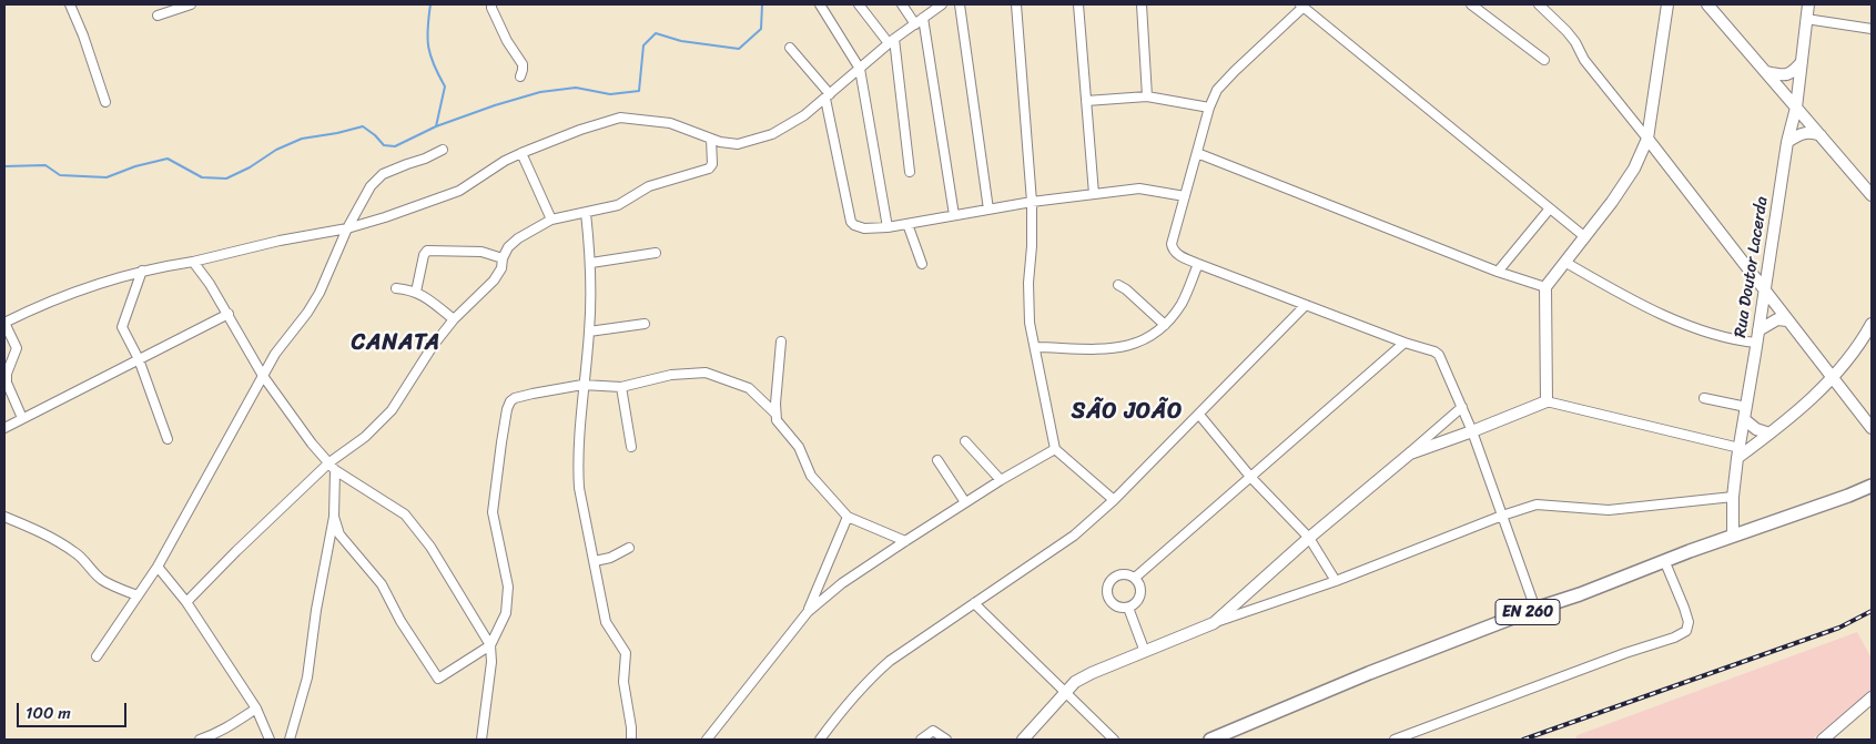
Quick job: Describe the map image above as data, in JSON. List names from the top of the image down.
{
  "streets": {
    "main road": ["EN 260"],
    "street": ["Rua Doutor Lacerda"]
  },
  "crossings": [
    ["Rua Doutor Lacerda", "EN 260"]
  ],
  "districts": ["CANATA", "SÃO JOÃO"],
  "scale_bar": "100 m"
}
